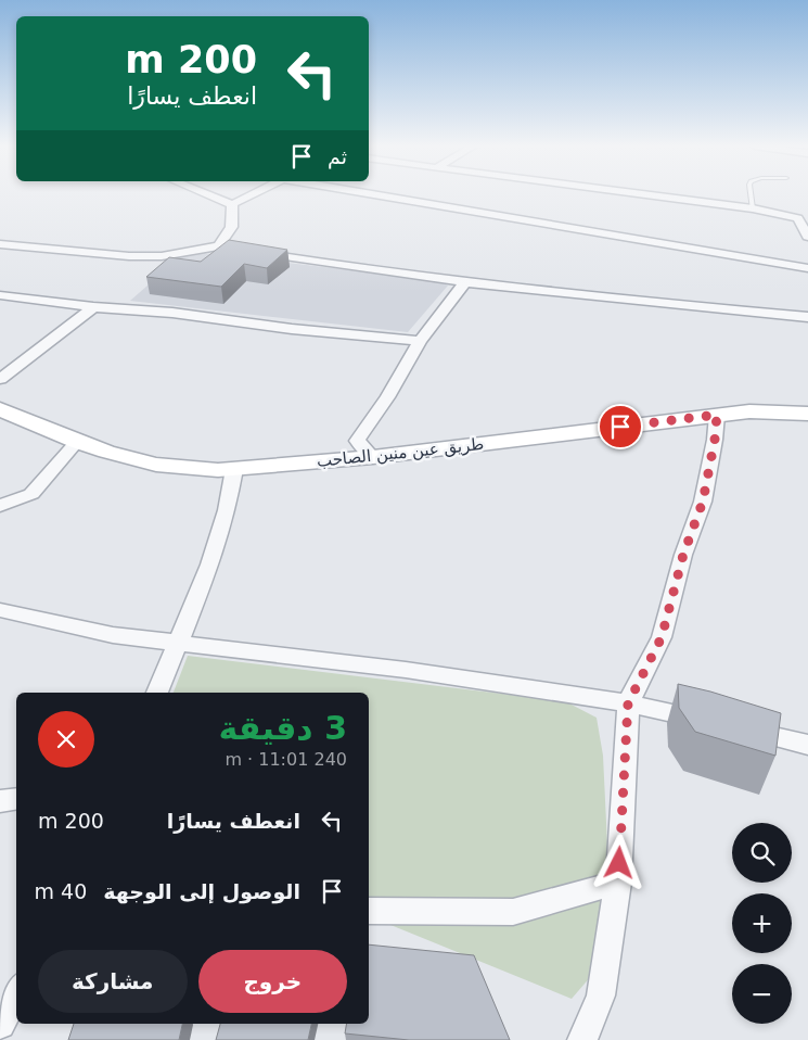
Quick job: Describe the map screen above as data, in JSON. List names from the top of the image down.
{
  "streets": {
    "main road": ["طريق عين منين الصاحب"]
  },
  "page": {
    "turn": ["200 m", "انعطف يسارًا"],
    "then": "ثم",
    "heading": ["3 دقيقة", "240 m · 11:01"],
    "list": [
      {
        "name": "انعطف يسارًا",
        "value": "200 m"
      },
      {
        "name": "الوصول إلى الوجهة",
        "value": "40 m"
      }
    ],
    "map_buttons": ["+", "−"],
    "buttons": ["خروج", "مشاركة"]
  }
}
